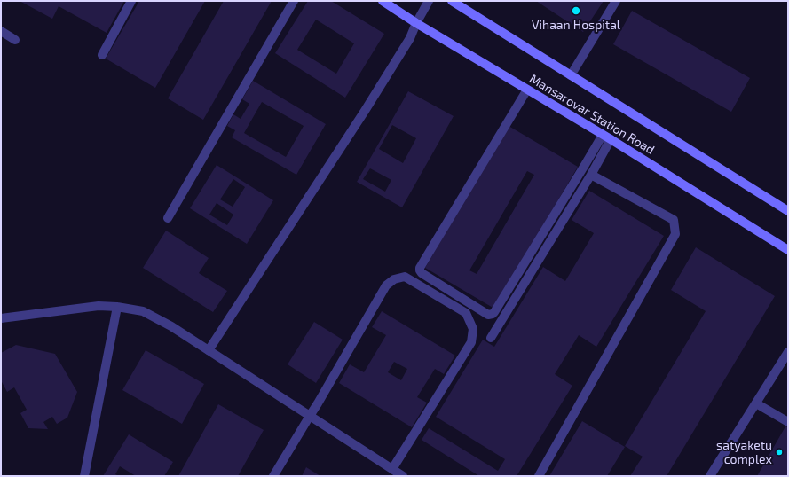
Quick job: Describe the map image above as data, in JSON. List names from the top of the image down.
{
  "streets": {
    "main road": ["Mansarovar Station Road"]
  },
  "places": ["Vihaan Hospital", "satyaketu complex"]
}
